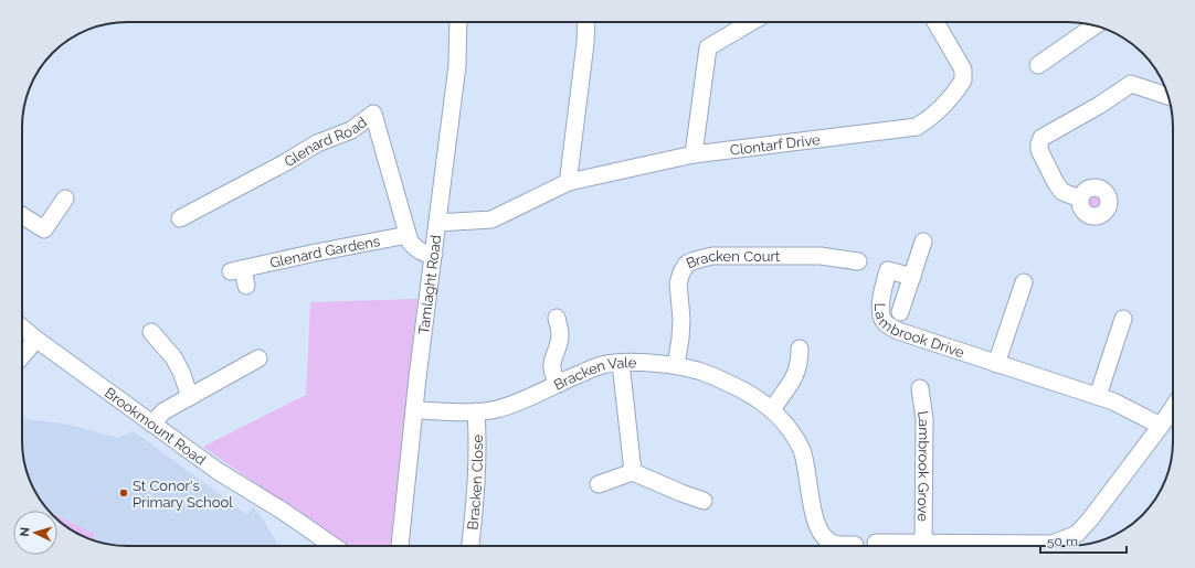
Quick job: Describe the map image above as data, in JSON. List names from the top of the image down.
{
  "streets": {
    "street": [
      "Glenard Road",
      "Clontarf Drive",
      "Glenard Gardens",
      "Bracken Court",
      "Tamlaght Road",
      "Lambrook Drive",
      "Bracken Vale",
      "Brookmount Road",
      "Lambrook Grove",
      "Bracken Close"
    ]
  },
  "crossings": [
    ["Glenard Road", "Glenard Gardens"],
    ["Glenard Road", "Tamlaght Road"],
    ["Clontarf Drive", "Tamlaght Road"],
    ["Bracken Court", "Bracken Vale"],
    ["Tamlaght Road", "Bracken Vale"],
    ["Bracken Vale", "Bracken Close"]
  ],
  "places": ["St Conor's Primary School"],
  "scale_bar": "50 m",
  "north": "left"
}
